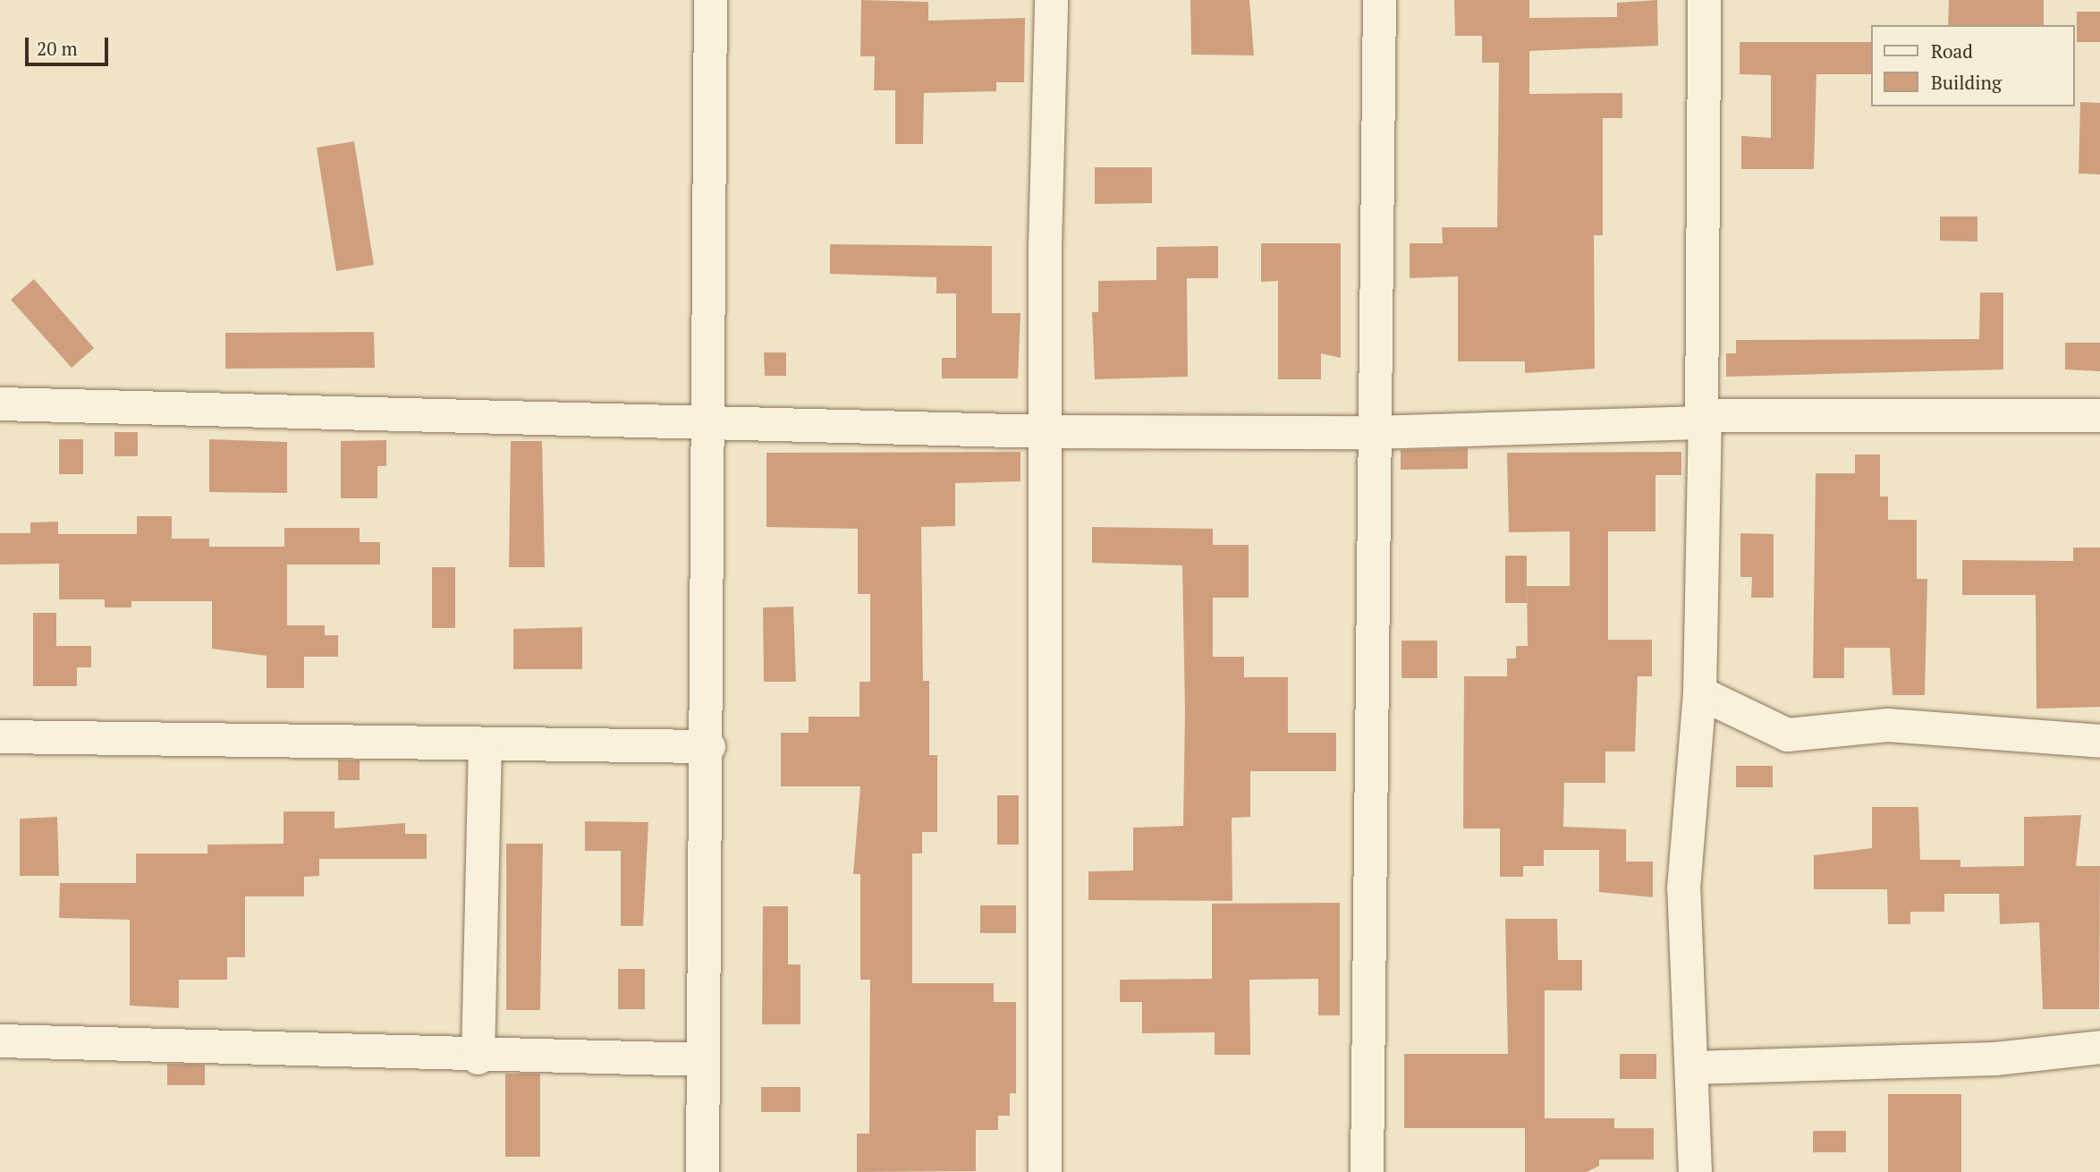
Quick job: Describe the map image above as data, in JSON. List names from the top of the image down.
{
  "legend": ["Road", "Building"],
  "scale_bar": "20 m"
}
